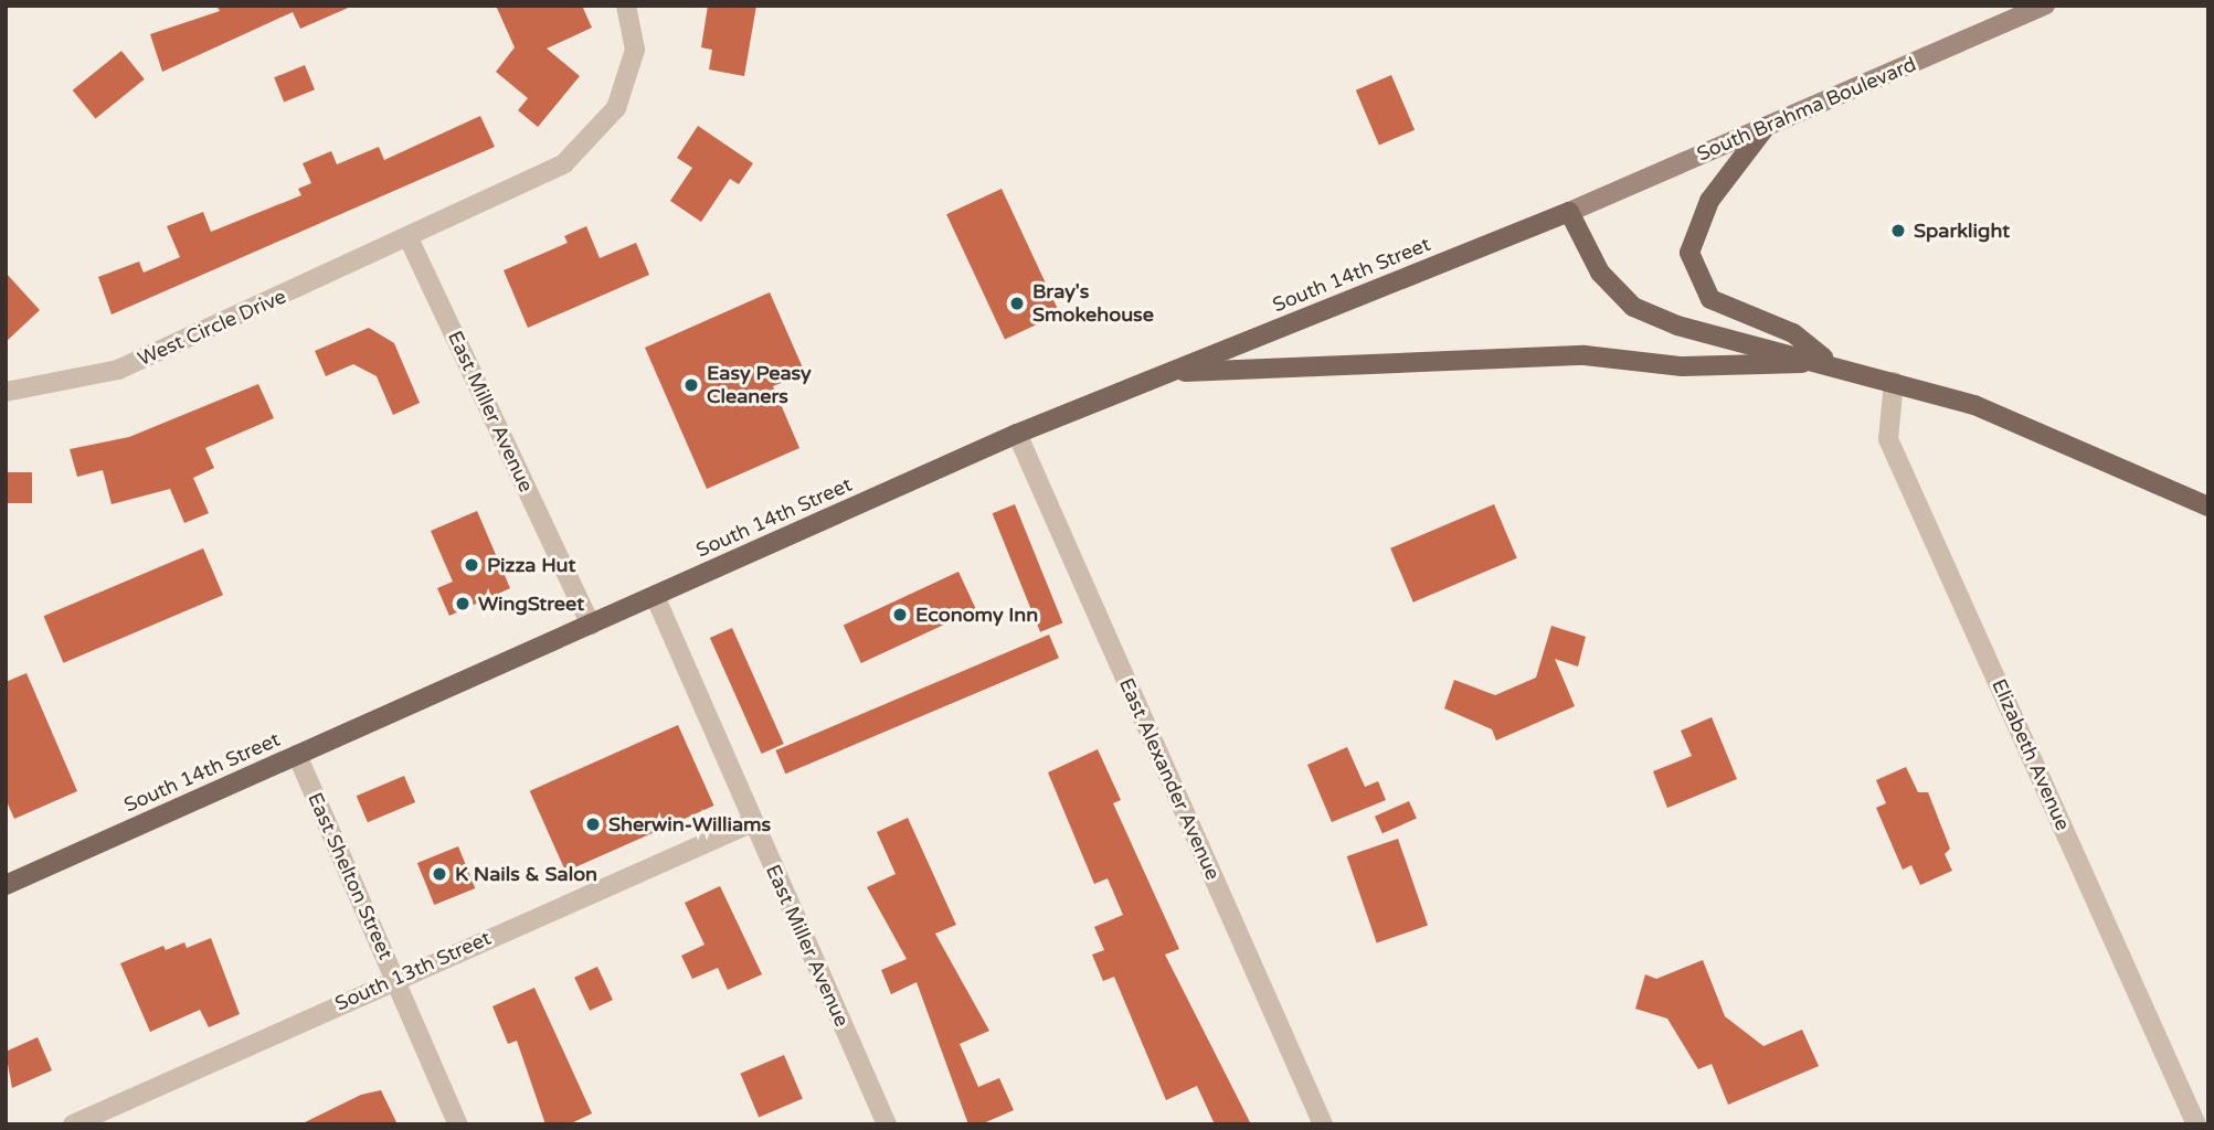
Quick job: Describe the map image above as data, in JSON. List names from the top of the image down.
{
  "streets": {
    "main road": ["South Brahma Boulevard", "South 14th Street"],
    "street": [
      "West Circle Drive",
      "East Miller Avenue",
      "Elizabeth Avenue",
      "East Alexander Avenue",
      "East Shelton Street",
      "South 13th Street"
    ]
  },
  "crossings": [
    ["South Brahma Boulevard", "South 14th Street"],
    ["South 14th Street", "East Miller Avenue"],
    ["South 14th Street", "East Alexander Avenue"],
    ["South 14th Street", "East Shelton Street"],
    ["West Circle Drive", "East Miller Avenue"],
    ["East Miller Avenue", "South 13th Street"],
    ["East Shelton Street", "South 13th Street"]
  ],
  "places": [
    "Sparklight",
    "Bray's Smokehouse",
    "Easy Peasy Cleaners",
    "Pizza Hut",
    "WingStreet",
    "Economy Inn",
    "Sherwin-Williams",
    "K Nails & Salon"
  ]
}
